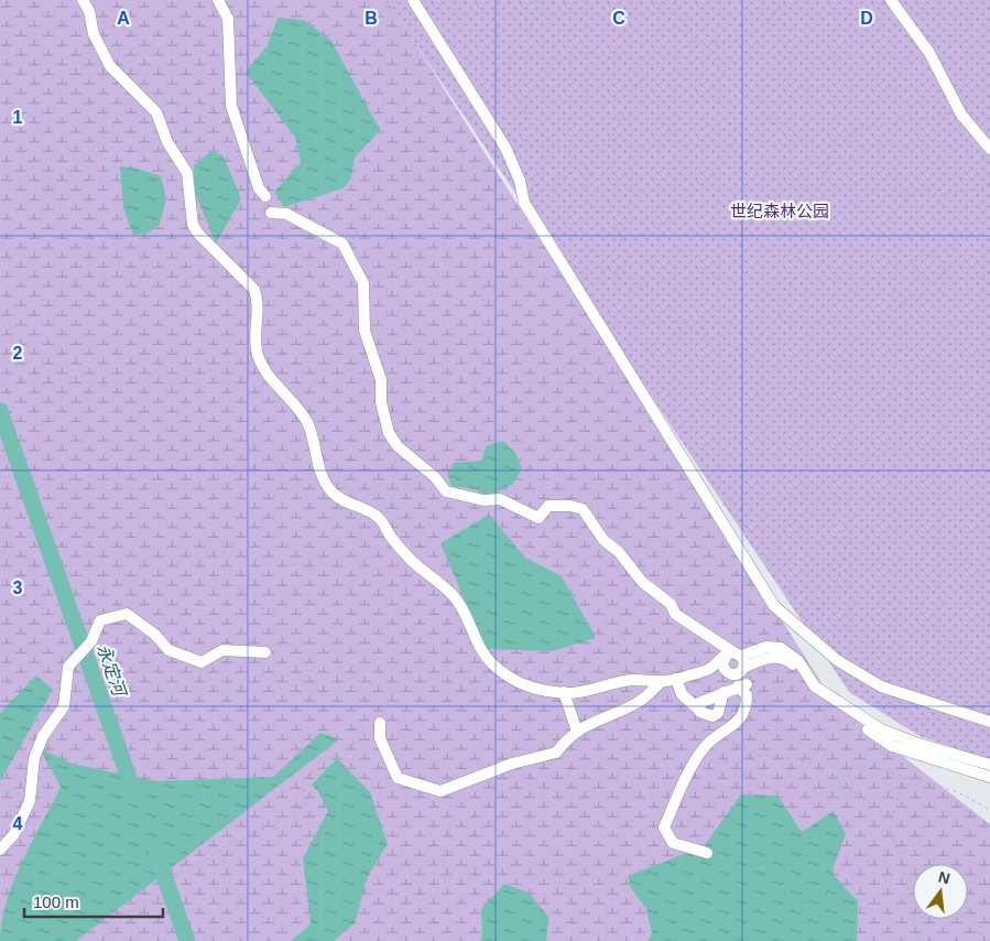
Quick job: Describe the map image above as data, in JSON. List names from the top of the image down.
{
  "water": ["永定河"],
  "parks": ["世纪森林公园"],
  "scale_bar": "100 m",
  "north": "top",
  "grid": {
    "columns": [
      "A",
      "B",
      "C",
      "D"
    ],
    "rows": [
      "1",
      "2",
      "3",
      "4"
    ]
  }
}
